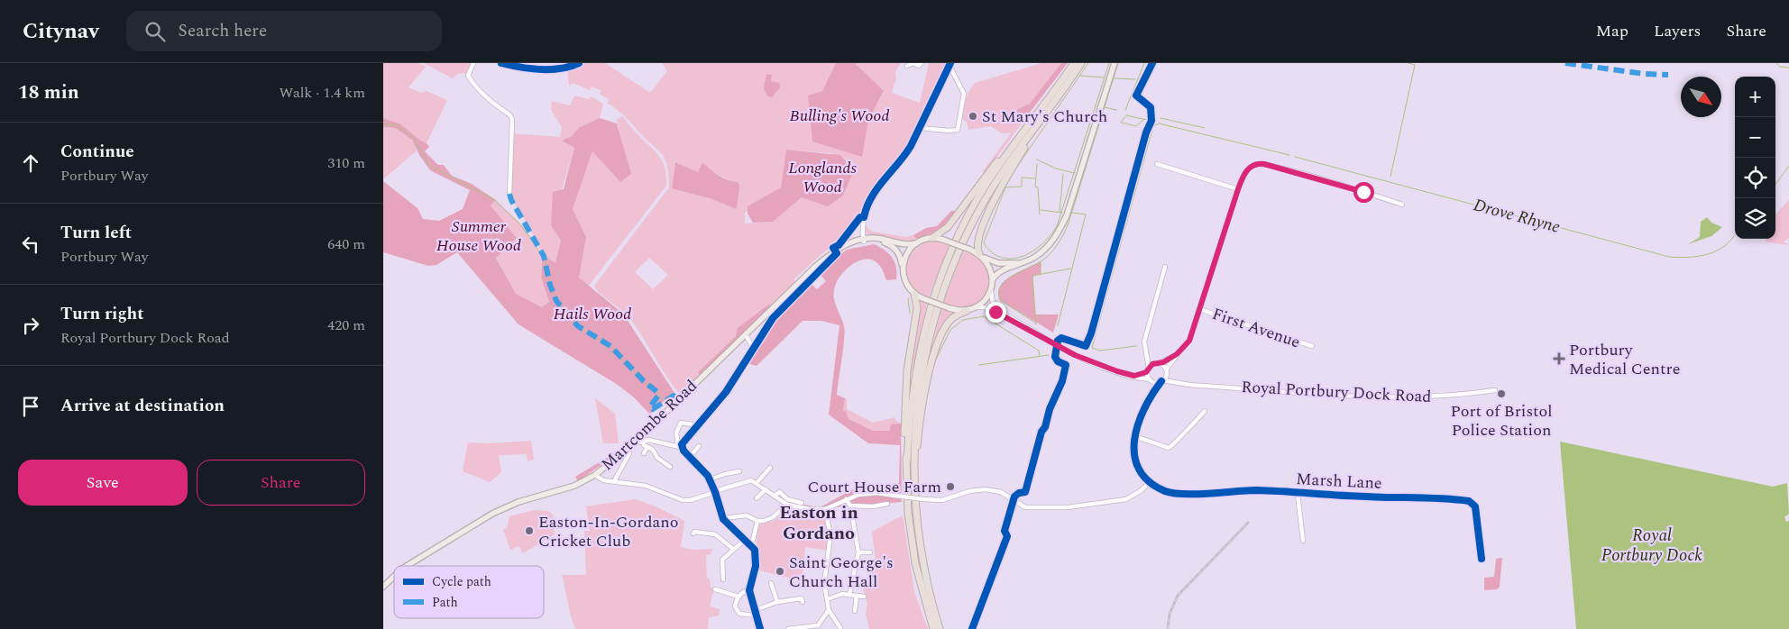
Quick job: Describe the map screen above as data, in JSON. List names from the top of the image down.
{
  "streets": {
    "main road": ["Martcombe Road"],
    "street": ["First Avenue", "Royal Portbury Dock Road", "Marsh Lane"]
  },
  "districts": ["Easton in Gordano"],
  "water": ["Drove Rhyne", "Royal Portbury Dock"],
  "parks": [
    "Bulling's Wood",
    "Longlands Wood",
    "Summer House Wood",
    "Hails Wood"
  ],
  "places": {
    "other": [
      "St Mary's Church",
      "Port of Bristol Police Station",
      "Court House Farm",
      "Easton-In-Gordano Cricket Club",
      "Saint George's Church Hall"
    ],
    "health": ["Portbury Medical Centre"]
  },
  "legend": ["Cycle path", "Path"],
  "north": "bottom right",
  "page": {
    "header": "Citynav",
    "search": "Search here",
    "nav": ["Map", "Layers", "Share"],
    "heading": ["18 min", "Walk · 1.4 km"],
    "map_buttons": ["+", "−"],
    "list": [
      ["Continue", "Portbury Way", "310 m"],
      ["Turn left", "Portbury Way", "640 m"],
      ["Turn right", "Royal Portbury Dock Road", "420 m"],
      "Arrive at destination"
    ],
    "buttons": ["Save", "Share"]
  }
}
